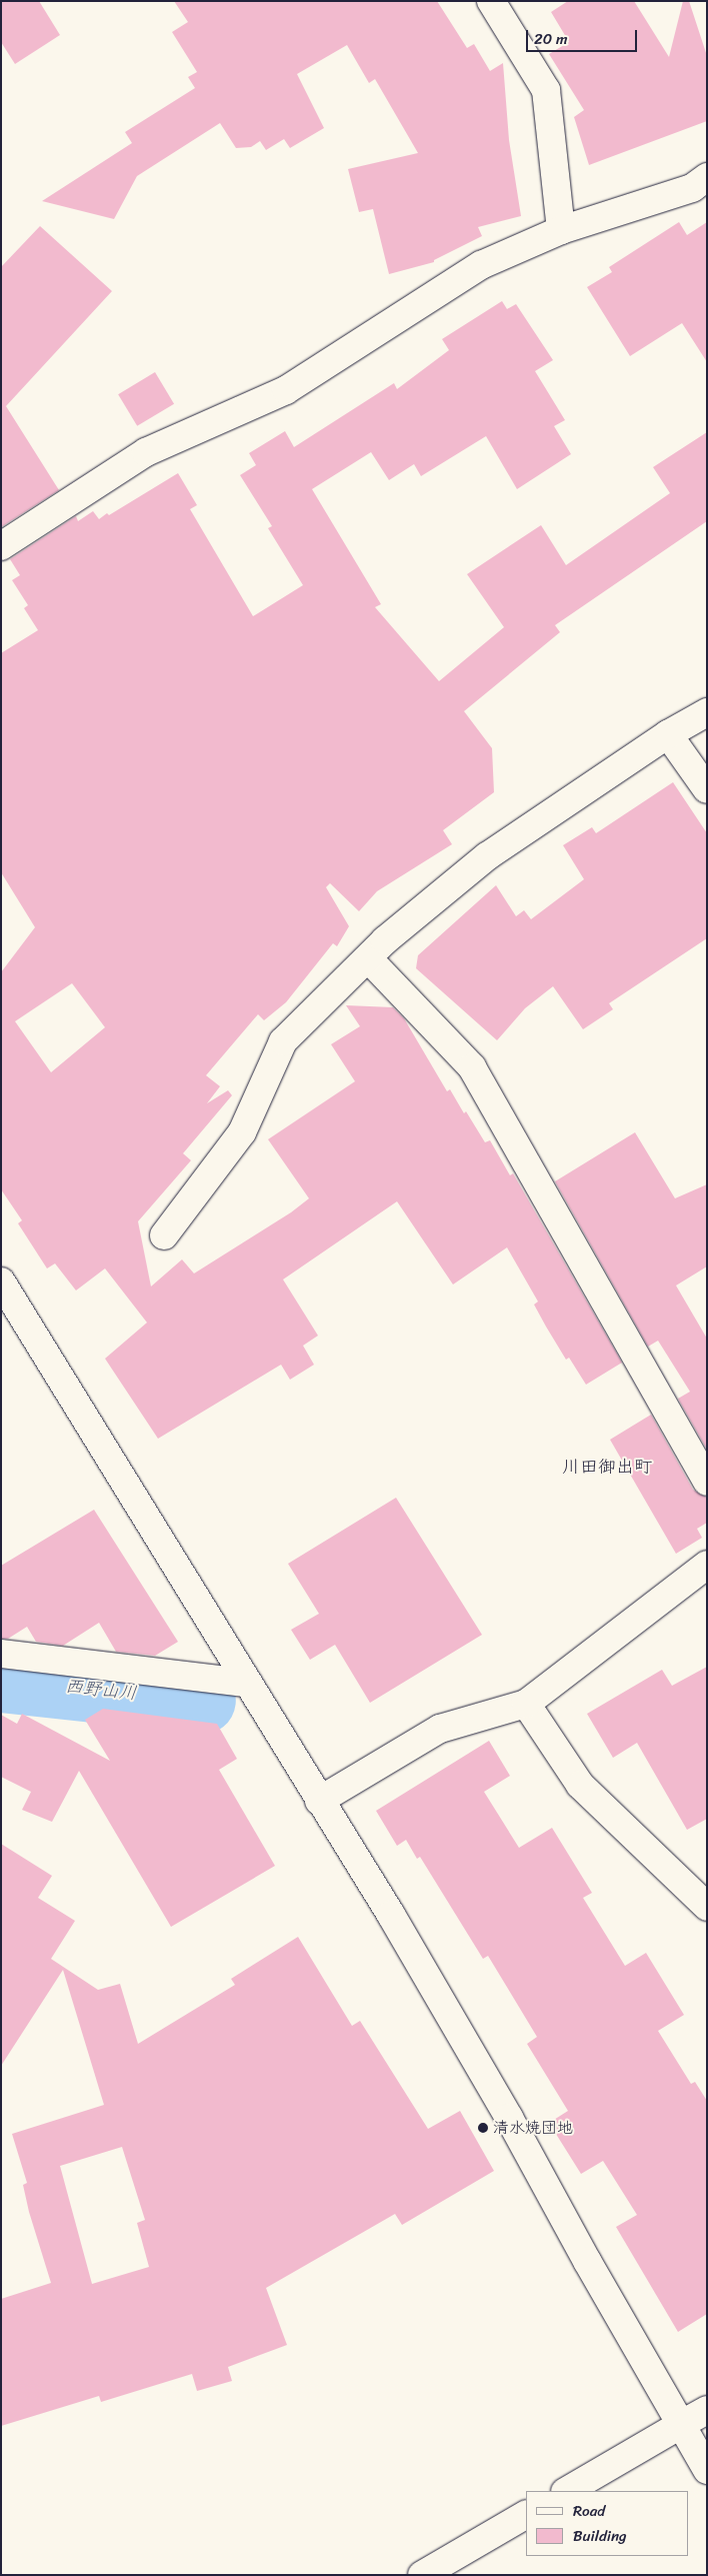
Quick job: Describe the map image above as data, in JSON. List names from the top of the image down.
{
  "districts": ["川田御出町"],
  "water": ["西野山川"],
  "places": ["清水焼団地"],
  "legend": ["Road", "Building"],
  "scale_bar": "20 m"
}
